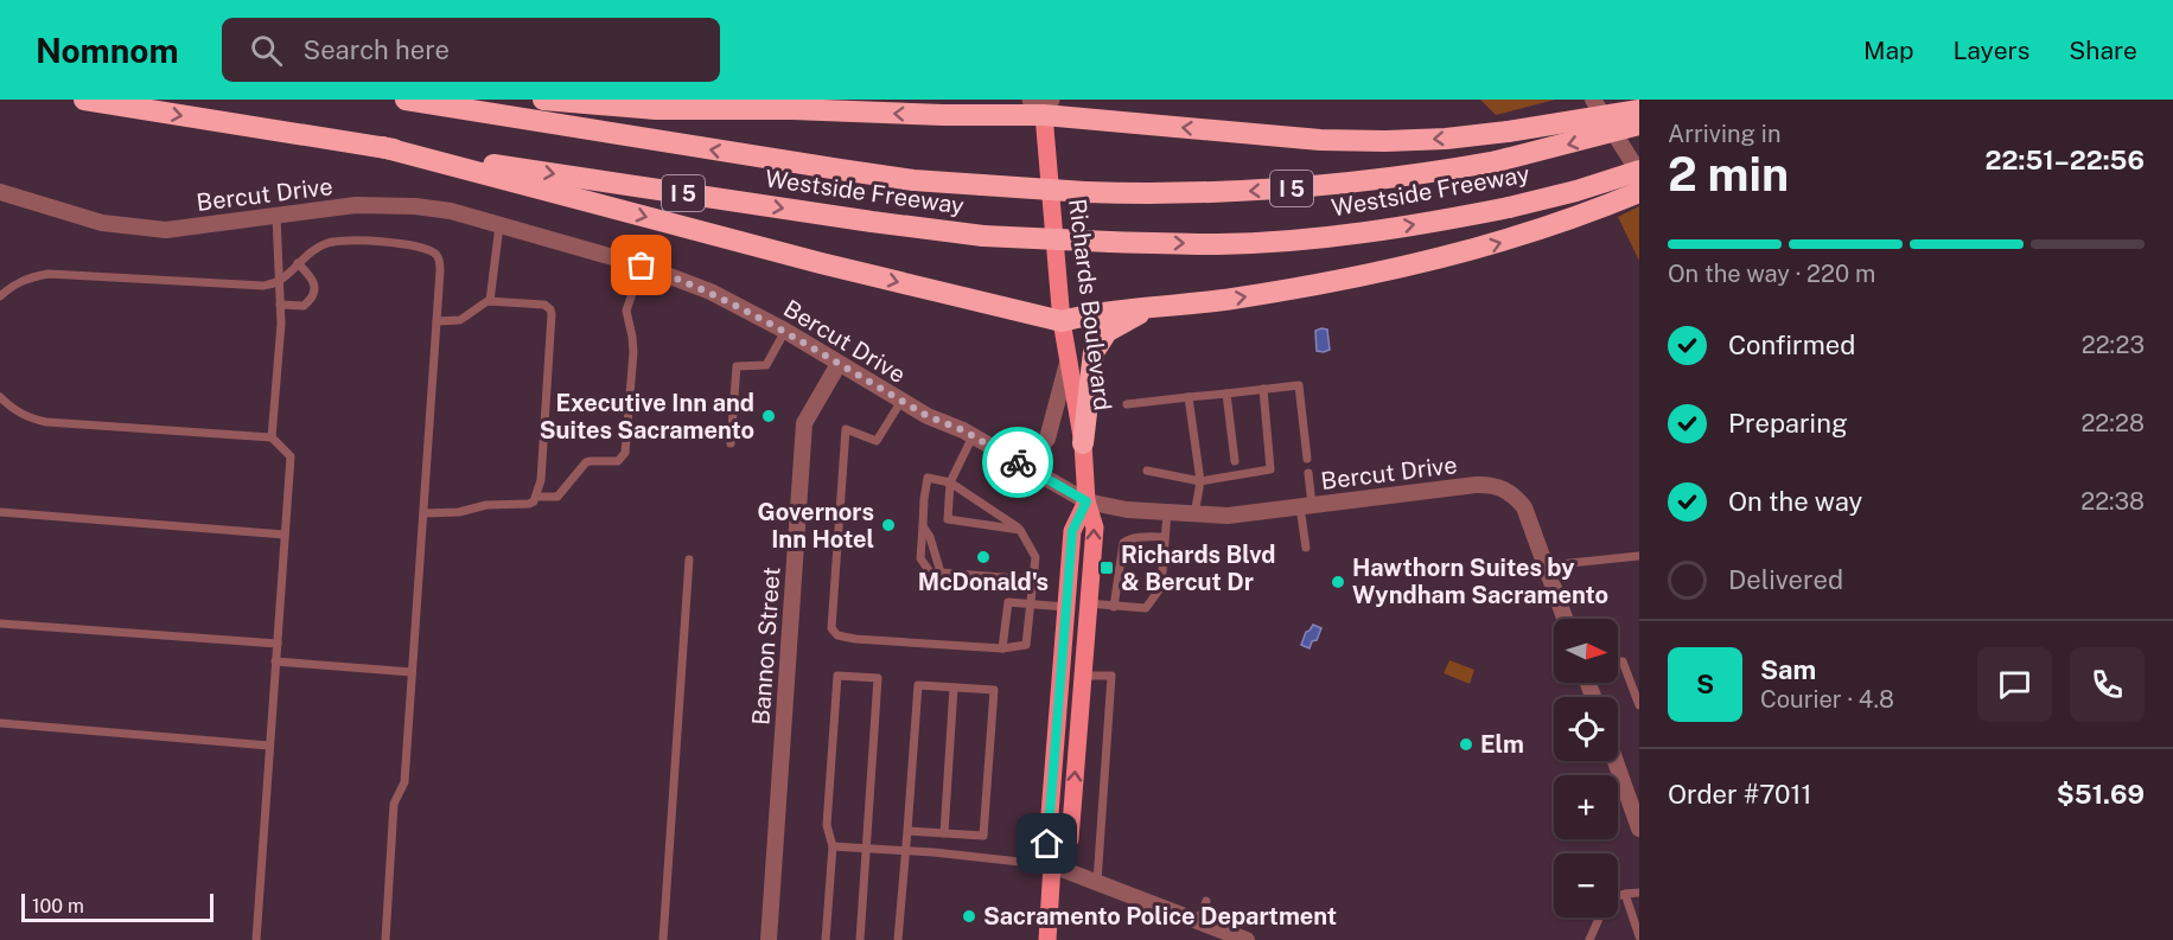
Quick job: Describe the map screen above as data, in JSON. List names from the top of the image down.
{
  "streets": {
    "highway": ["I 5", "Westside Freeway"],
    "main road": ["Richards Boulevard"],
    "street": ["Bercut Drive", "Bannon Street"]
  },
  "crossings": [
    ["Bercut Drive", "Richards Boulevard"],
    ["Bercut Drive", "Bannon Street"]
  ],
  "places": {
    "other": [
      "Executive Inn and Suites Sacramento",
      "Governors Inn Hotel",
      "McDonald's",
      "Hawthorn Suites by Wyndham Sacramento",
      "Elm",
      "Sacramento Police Department"
    ],
    "transit": ["Richards Blvd & Bercut Dr"]
  },
  "scale_bar": "100 m",
  "north": "right",
  "page": {
    "header": "Nomnom",
    "search": "Search here",
    "nav": ["Map", "Layers", "Share"],
    "heading": ["2 min", "Arriving in", "22:51–22:56"],
    "panel": [
      "Sam",
      "Courier · 4.8",
      "Order #7011",
      "$51.69"
    ],
    "bar": "On the way · 220 m",
    "list": [
      ["Confirmed", "22:23"],
      ["Preparing", "22:28"],
      ["On the way", "22:38"],
      "Delivered"
    ],
    "map_buttons": ["+", "−"],
    "round": "S",
    "scale": "100 m"
  }
}
